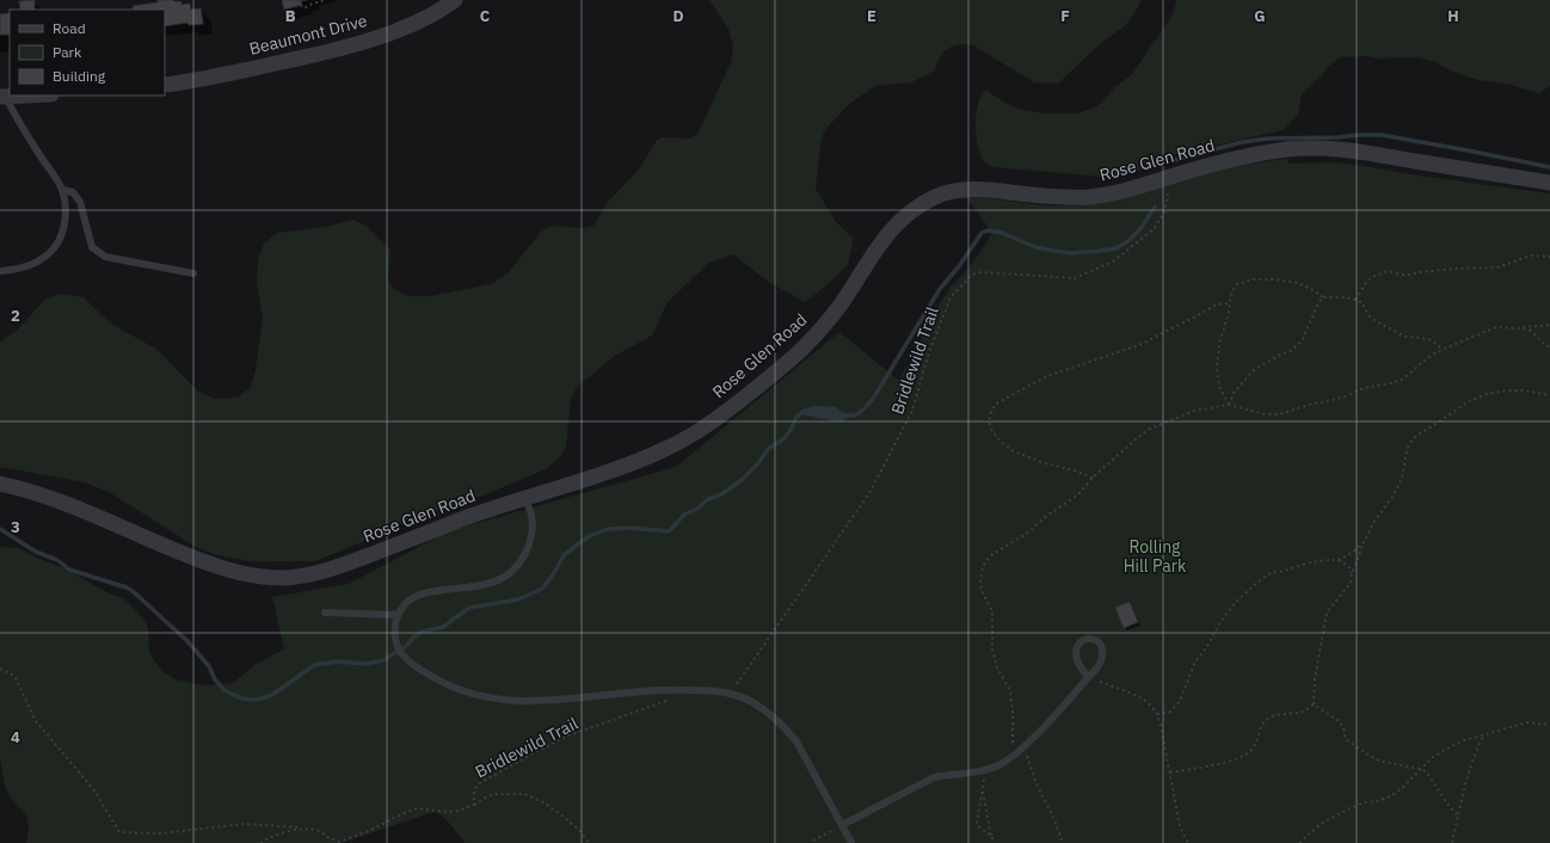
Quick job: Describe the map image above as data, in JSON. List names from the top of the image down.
{
  "streets": {
    "street": ["Beaumont Drive", "Rose Glen Road"],
    "path": ["Bridlewild Trail"]
  },
  "crossings": [
    ["Rose Glen Road", "Bridlewild Trail"]
  ],
  "parks": ["Rolling Hill Park"],
  "legend": ["Road", "Park", "Building"],
  "grid": {
    "columns": [
      "B",
      "C",
      "D",
      "E",
      "F",
      "G",
      "H"
    ],
    "rows": ["2", "3", "4"]
  }
}
